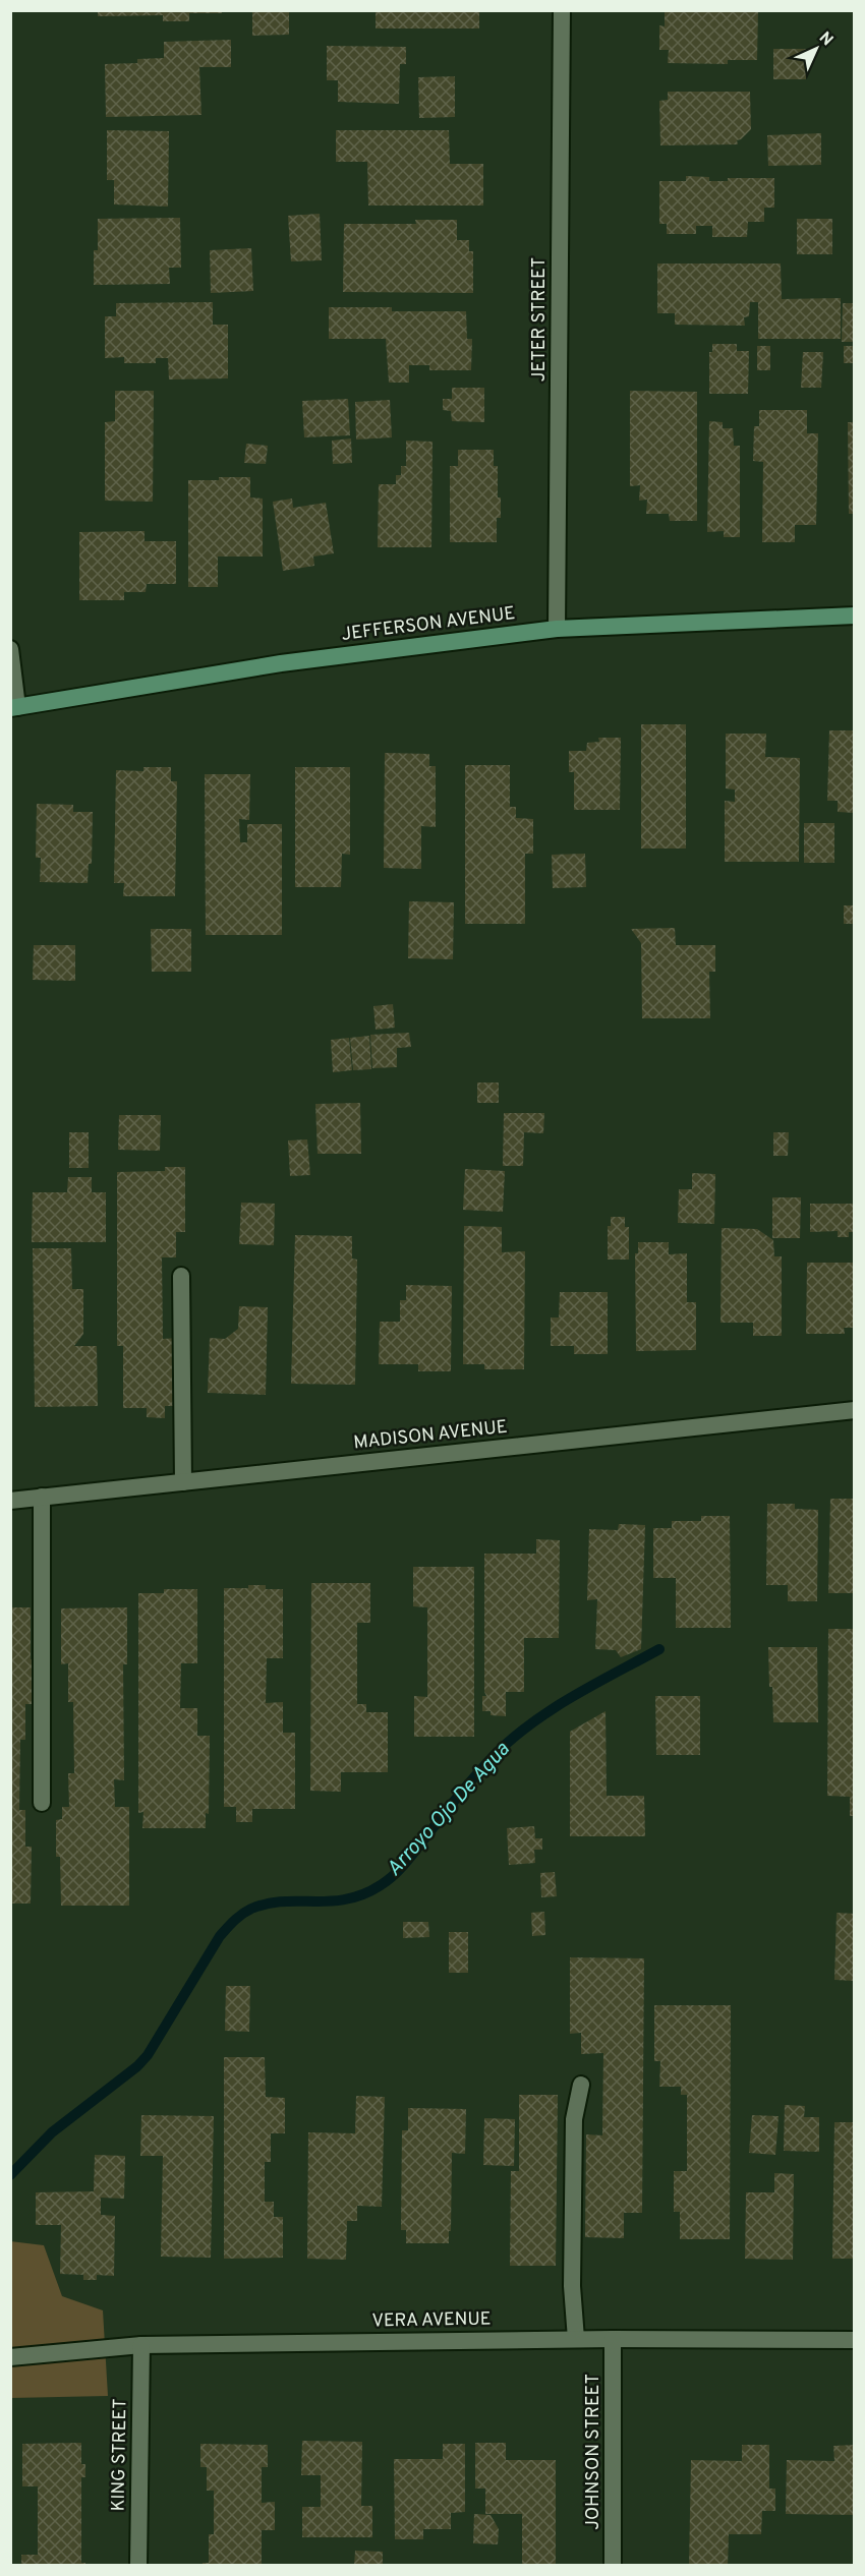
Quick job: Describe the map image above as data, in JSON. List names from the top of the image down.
{
  "streets": {
    "main road": ["JEFFERSON AVENUE"],
    "street": [
      "JETER STREET",
      "MADISON AVENUE",
      "VERA AVENUE",
      "JOHNSON STREET",
      "KING STREET"
    ]
  },
  "crossings": [
    ["JETER STREET", "JEFFERSON AVENUE"],
    ["VERA AVENUE", "JOHNSON STREET"],
    ["VERA AVENUE", "KING STREET"]
  ],
  "water": ["Arroyo Ojo De Agua"],
  "north": "top right"
}
